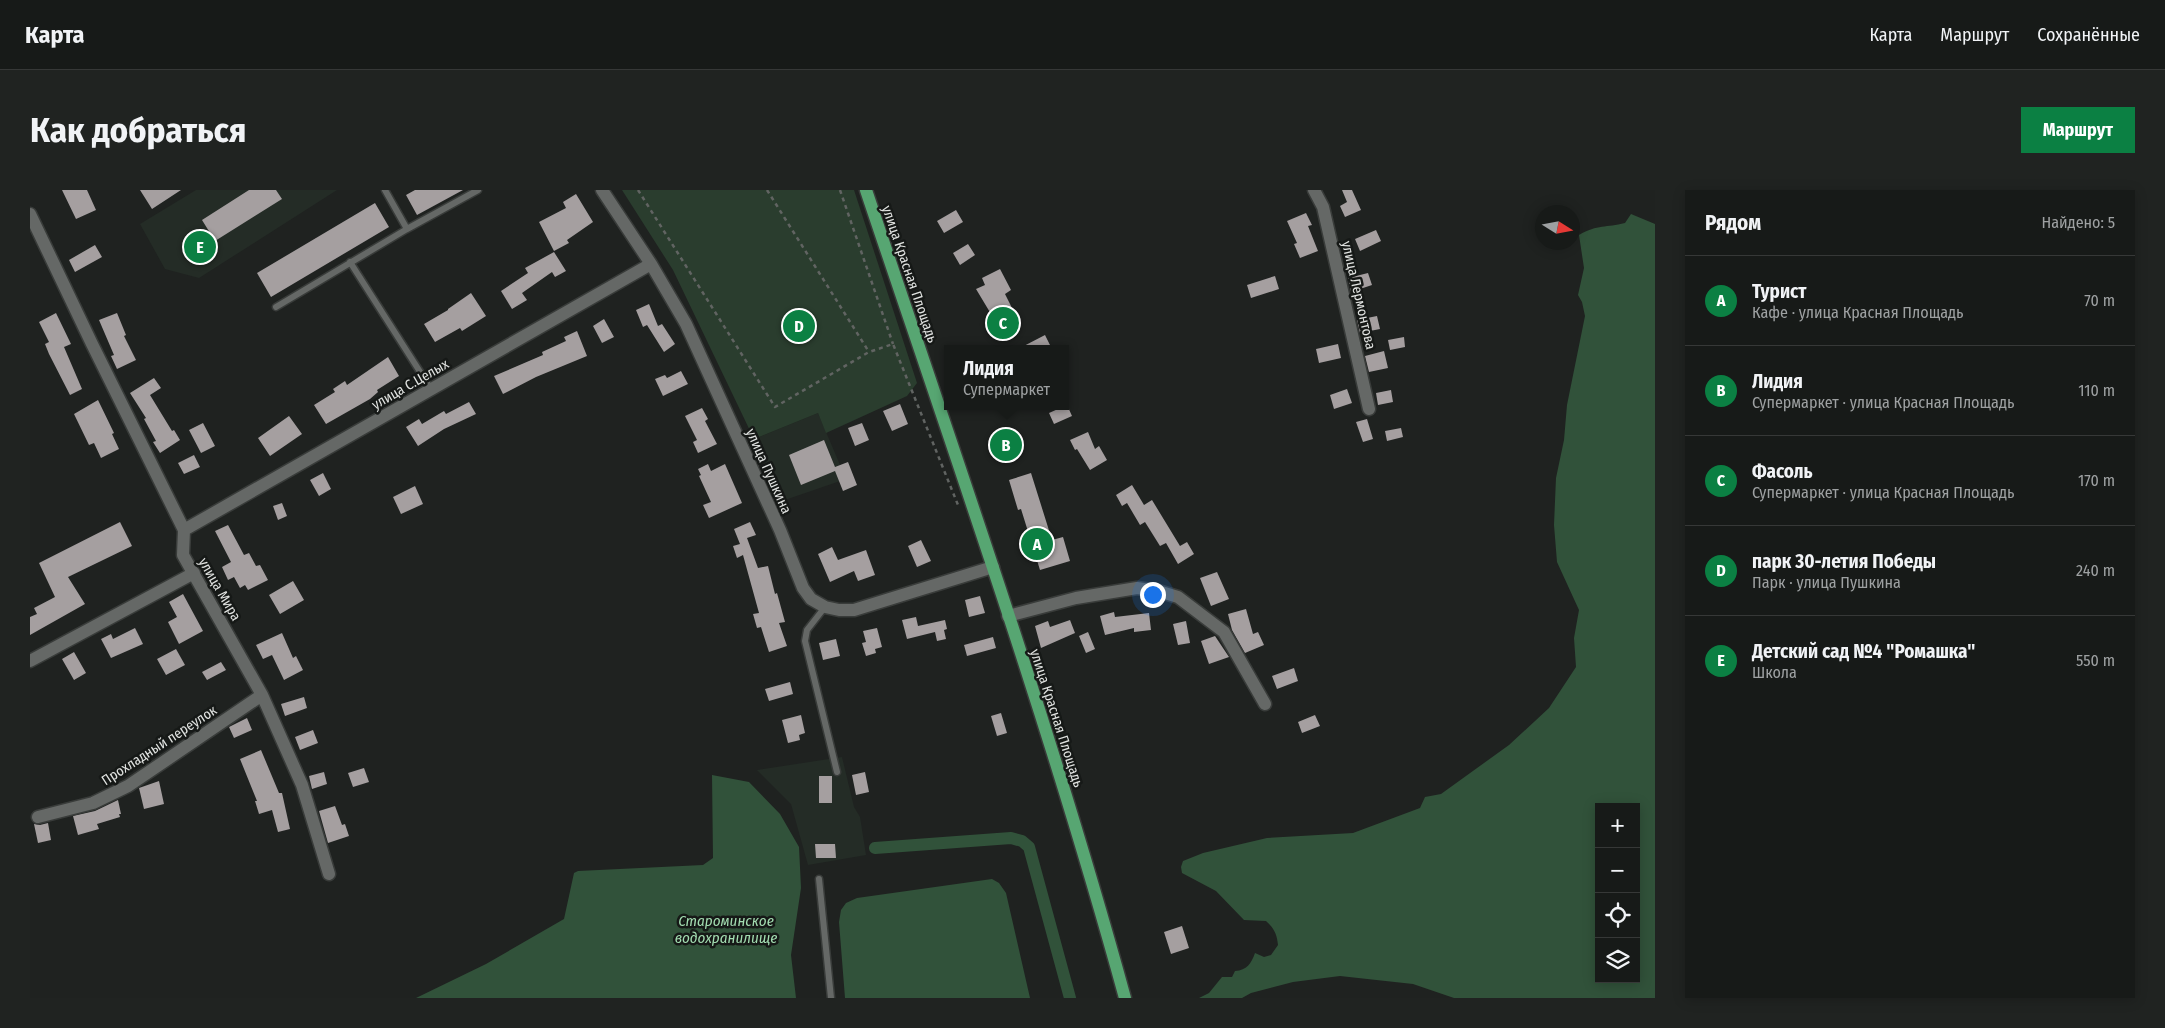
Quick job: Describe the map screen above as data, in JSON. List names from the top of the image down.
{
  "streets": {
    "main road": ["улица Красная Площадь"],
    "street": [
      "улица Лермонтова",
      "улица С.Целых",
      "улица Пушкина",
      "улица Мира",
      "Прохладный переулок"
    ]
  },
  "crossings": [
    ["улица С.Целых", "улица Пушкина"],
    ["улица С.Целых", "улица Мира"],
    ["улица Мира", "Прохладный переулок"]
  ],
  "water": ["Староминское водохранилище"],
  "north": "right",
  "page": {
    "header": "Карта",
    "nav": ["Карта", "Маршрут", "Сохранённые"],
    "buttons": "Маршрут",
    "title": "Как добраться",
    "heading": ["Рядом", "Найдено: 5"],
    "pins": [
      "E",
      "C",
      "D",
      "B",
      "A"
    ],
    "list": [
      {
        "mark": "A",
        "name": "Турист",
        "note": "Кафе · улица Красная Площадь",
        "value": "70 m"
      },
      {
        "mark": "B",
        "name": "Лидия",
        "note": "Супермаркет · улица Красная Площадь",
        "value": "110 m"
      },
      {
        "mark": "C",
        "name": "Фасоль",
        "note": "Супермаркет · улица Красная Площадь",
        "value": "170 m"
      },
      {
        "mark": "D",
        "name": "парк 30-летия Победы",
        "note": "Парк · улица Пушкина",
        "value": "240 m"
      },
      {
        "mark": "E",
        "name": "Детский сад №4 \"Ромашка\"",
        "note": "Школа",
        "value": "550 m"
      }
    ],
    "popup": ["Лидия", "Супермаркет"],
    "map_buttons": ["+", "−"]
  }
}
